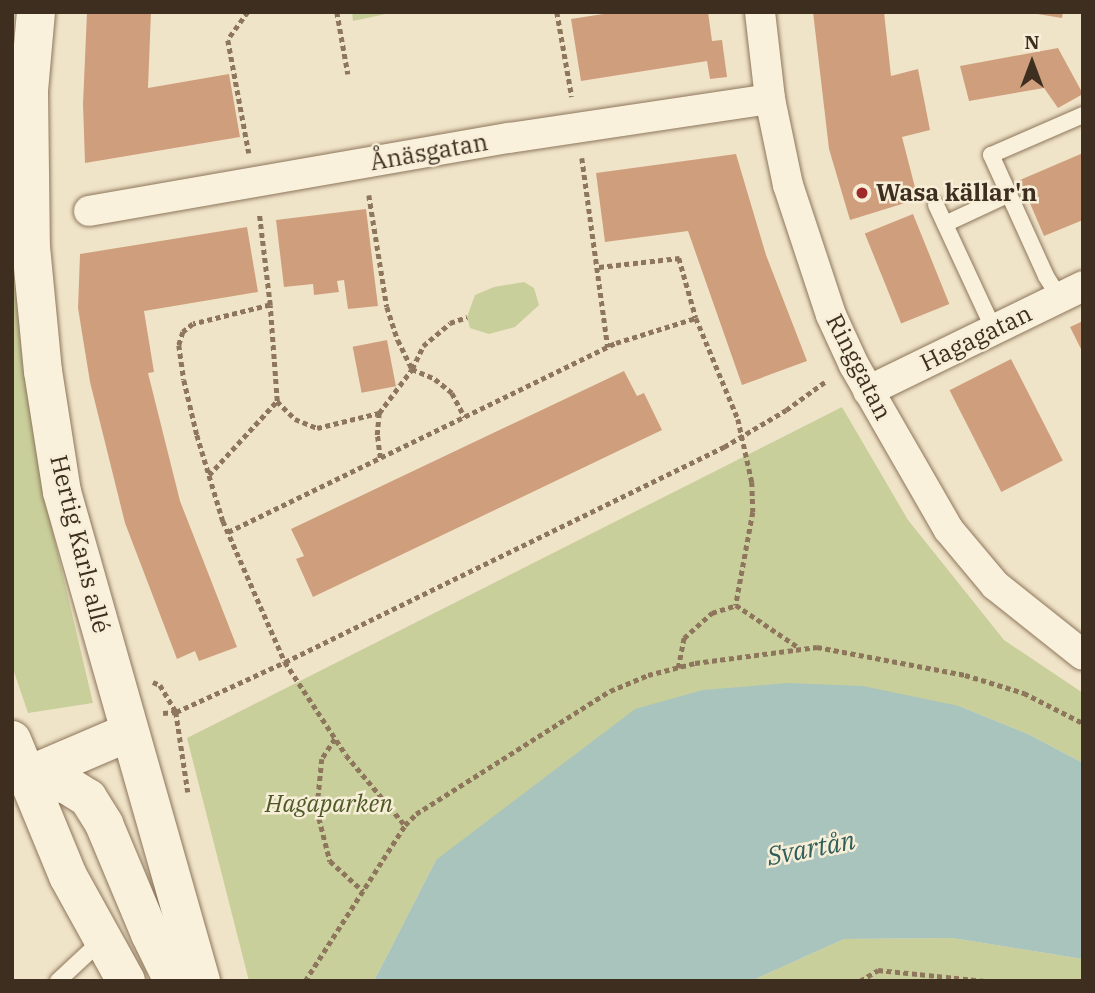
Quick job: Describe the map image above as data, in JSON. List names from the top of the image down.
{
  "streets": {
    "main road": ["Hertig Karls allé"],
    "street": ["Ånäsgatan", "Hagagatan", "Ringgatan"]
  },
  "crossings": [
    ["Ånäsgatan", "Ringgatan"],
    ["Hagagatan", "Ringgatan"]
  ],
  "water": ["Svartån"],
  "parks": ["Hagaparken"],
  "places": ["Wasa källar'n"],
  "north": "top"
}
